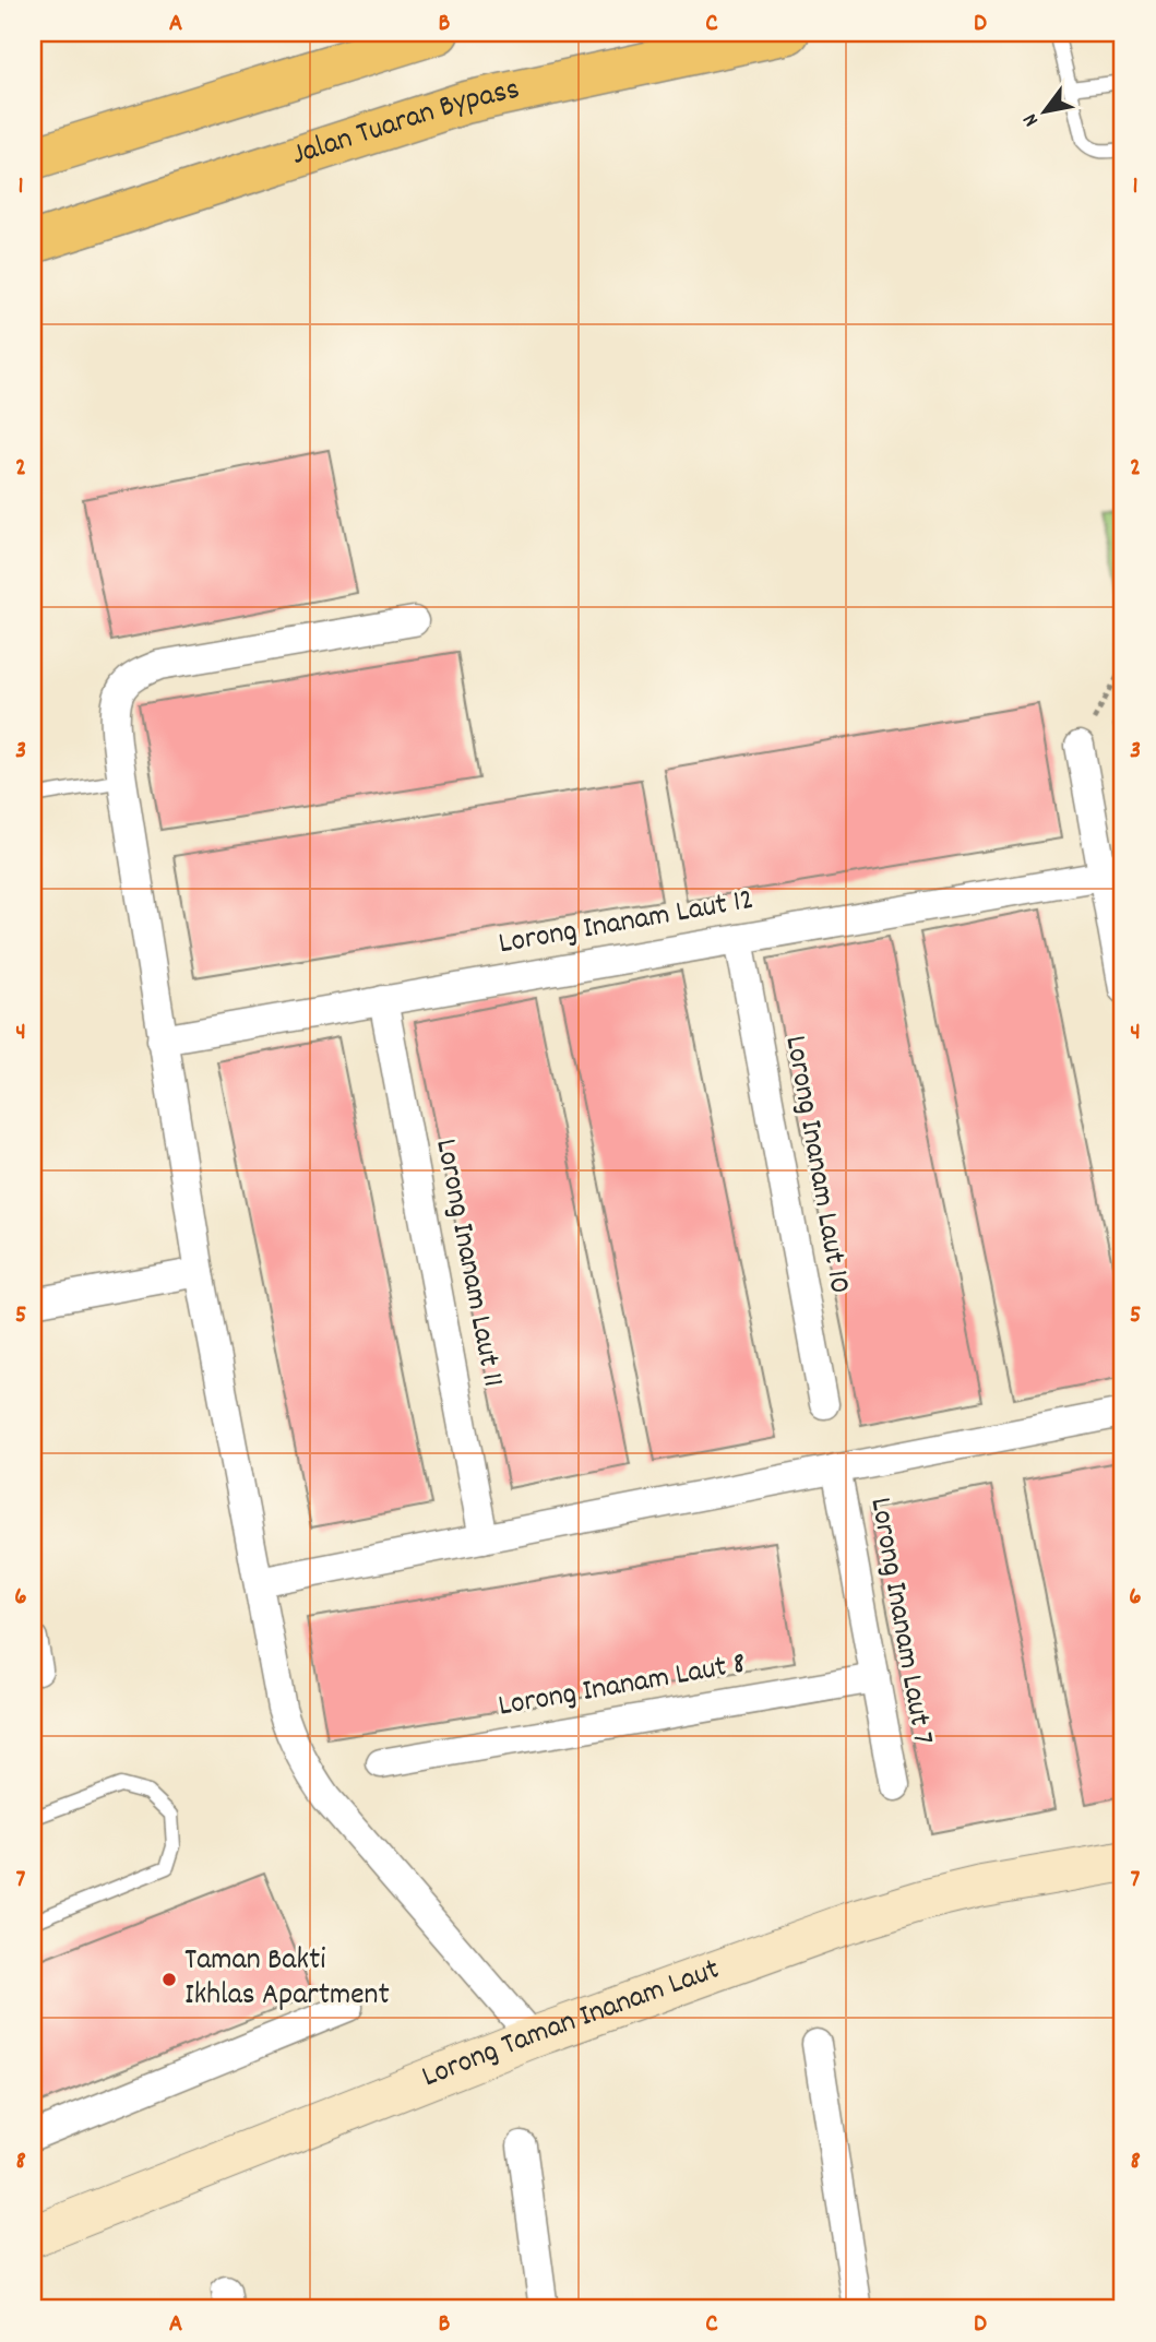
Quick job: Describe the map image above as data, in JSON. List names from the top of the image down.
{
  "streets": {
    "highway": ["Jalan Tuaran Bypass"],
    "main road": ["Lorong Taman Inanam Laut"],
    "street": [
      "Lorong Inanam Laut 12",
      "Lorong Inanam Laut 10",
      "Lorong Inanam Laut 11",
      "Lorong Inanam Laut 7",
      "Lorong Inanam Laut 8"
    ]
  },
  "crossings": [
    ["Lorong Inanam Laut 12", "Lorong Inanam Laut 10"],
    ["Lorong Inanam Laut 12", "Lorong Inanam Laut 11"],
    ["Lorong Inanam Laut 7", "Lorong Inanam Laut 8"]
  ],
  "places": ["Taman Bakti Ikhlas Apartment"],
  "north": "bottom left",
  "grid": {
    "columns": [
      "A",
      "B",
      "C",
      "D"
    ],
    "rows": [
      "1",
      "2",
      "3",
      "4",
      "5",
      "6",
      "7",
      "8"
    ]
  }
}
